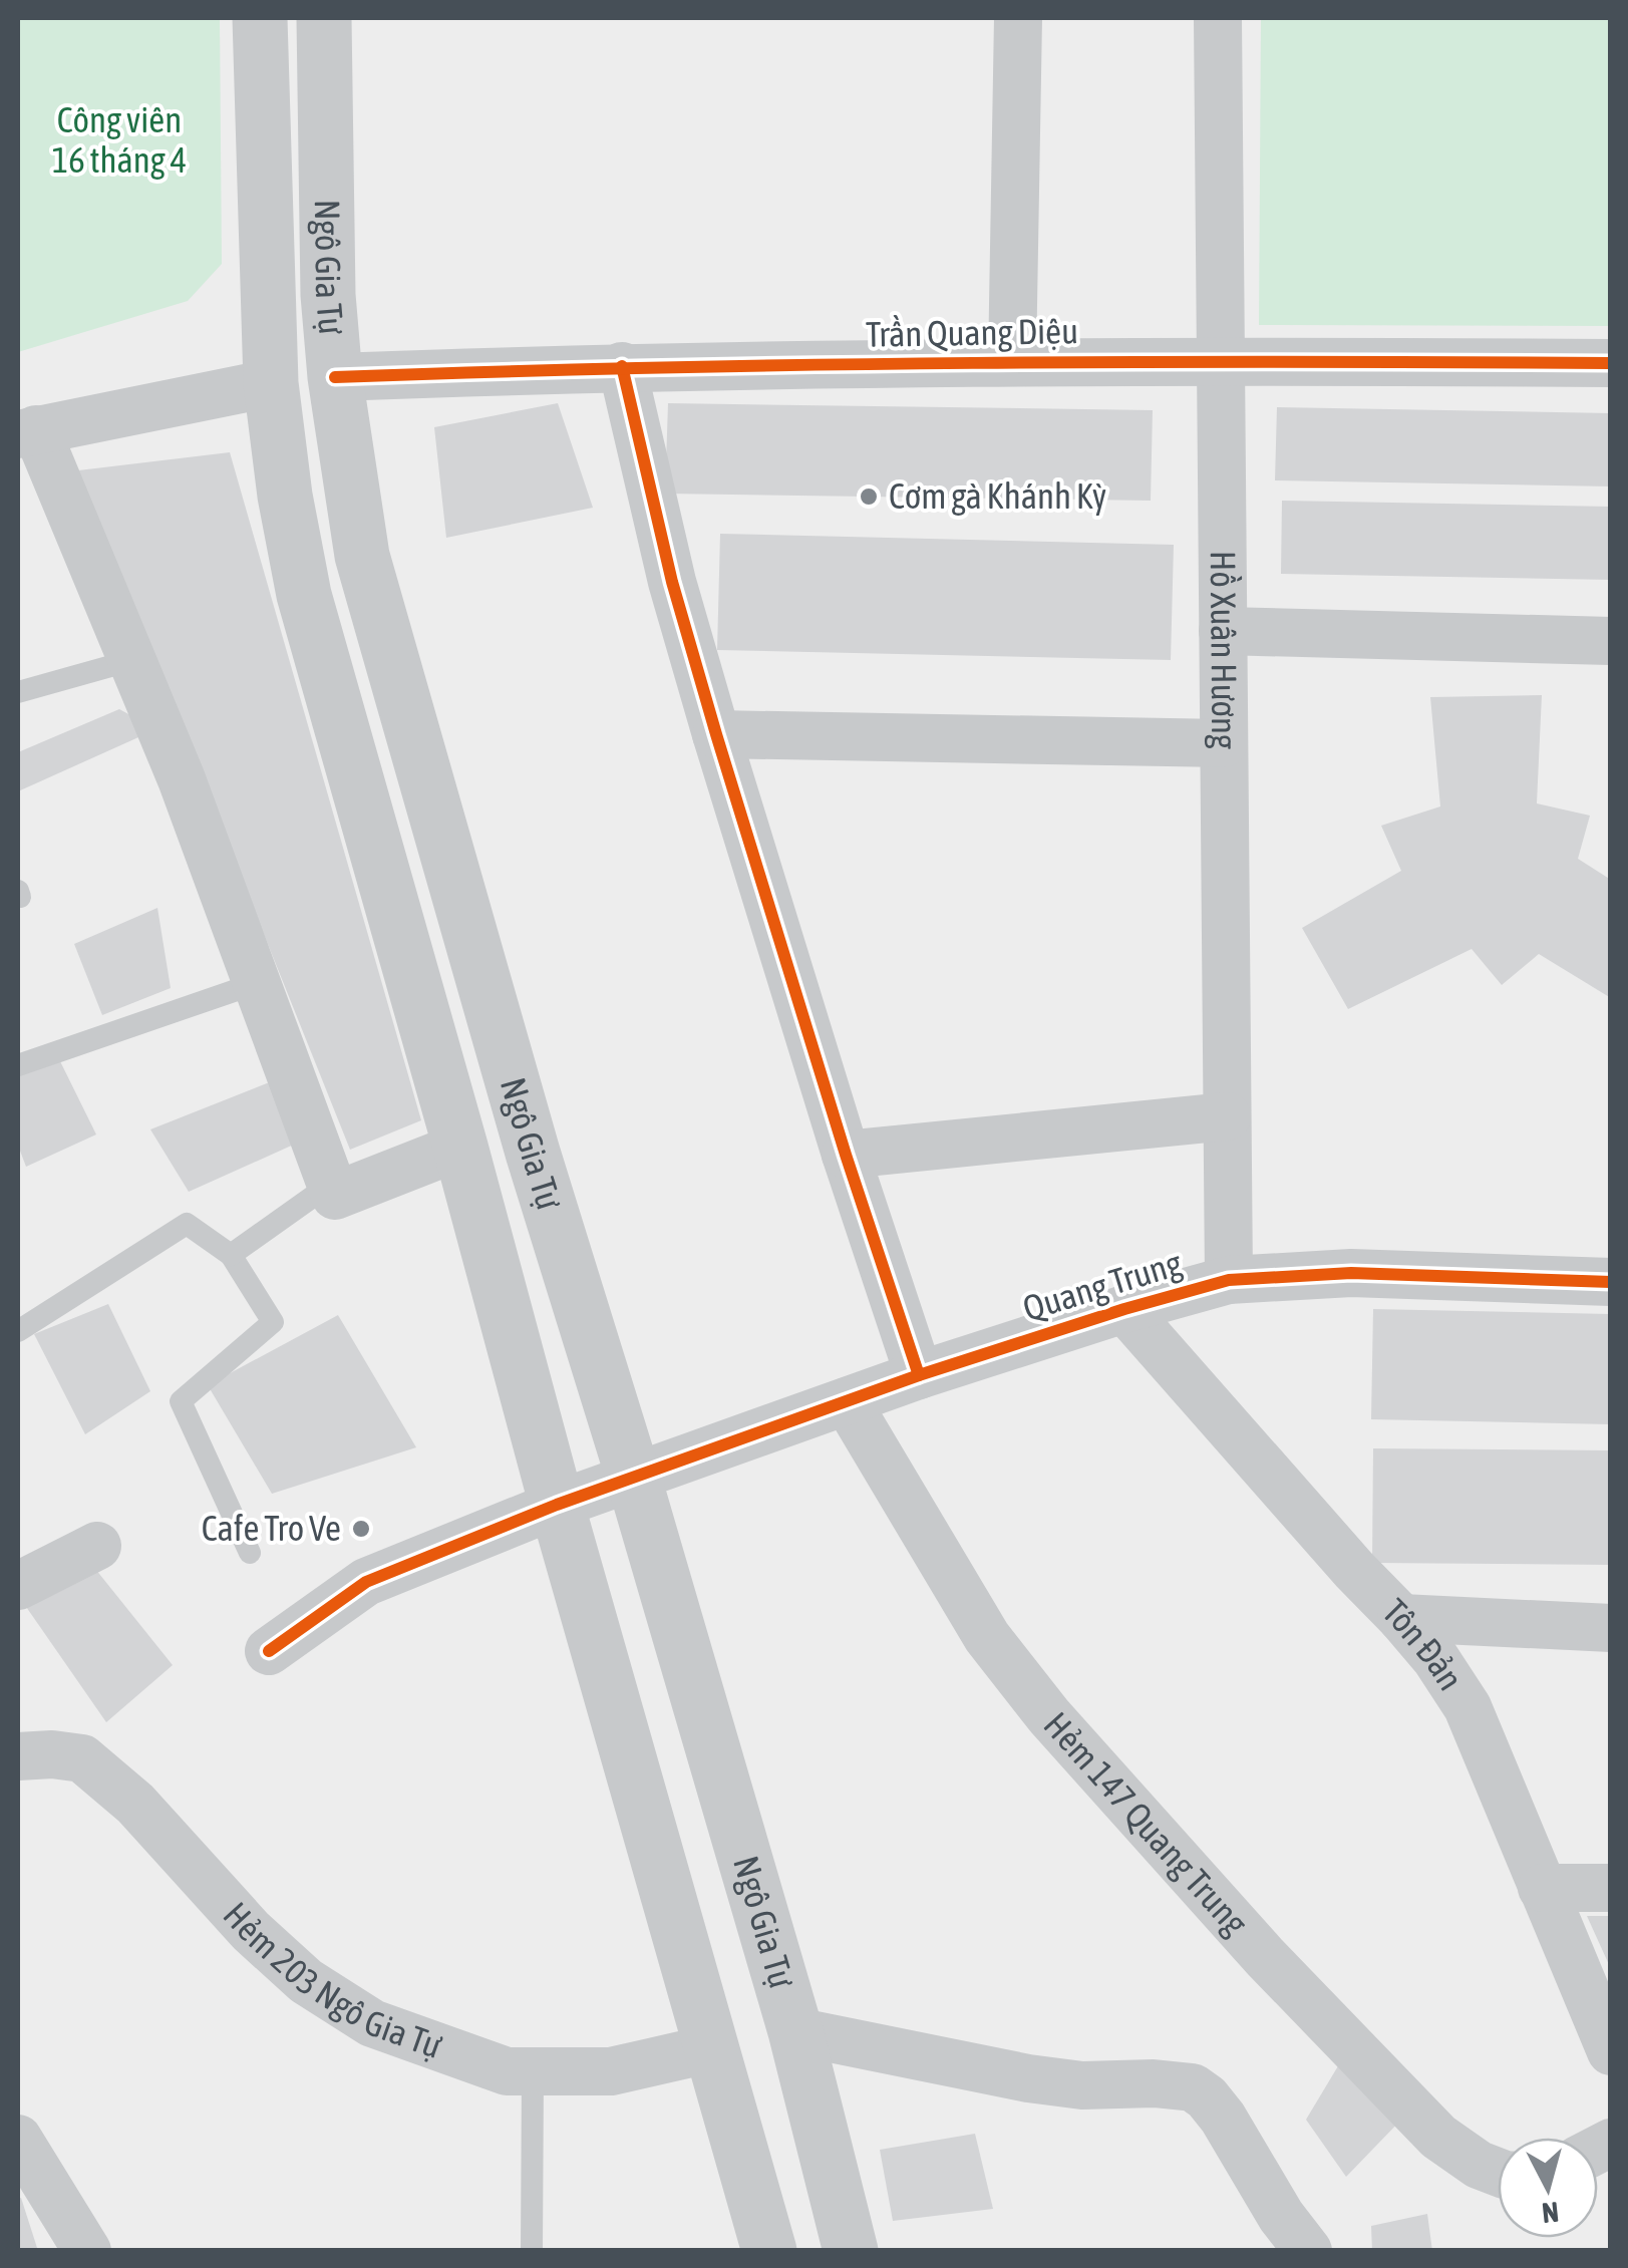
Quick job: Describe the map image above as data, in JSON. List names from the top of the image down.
{
  "streets": {
    "main road": ["Ngô Gia Tự"],
    "street": [
      "Trần Quang Diệu",
      "Hồ Xuân Hương",
      "Quang Trung",
      "Tôn Đản",
      "Hẻm 147 Quang Trung",
      "Hẻm 203 Ngô Gia Tự"
    ]
  },
  "crossings": [
    ["Ngô Gia Tự", "Trần Quang Diệu"],
    ["Ngô Gia Tự", "Quang Trung"],
    ["Ngô Gia Tự", "Hẻm 203 Ngô Gia Tự"],
    ["Trần Quang Diệu", "Hồ Xuân Hương"],
    ["Hồ Xuân Hương", "Quang Trung"],
    ["Quang Trung", "Tôn Đản"],
    ["Quang Trung", "Hẻm 147 Quang Trung"]
  ],
  "parks": ["Công viên 16 tháng 4"],
  "places": ["Cơm gà Khánh Kỳ", "Cafe Tro Ve"],
  "north": "bottom"
}
